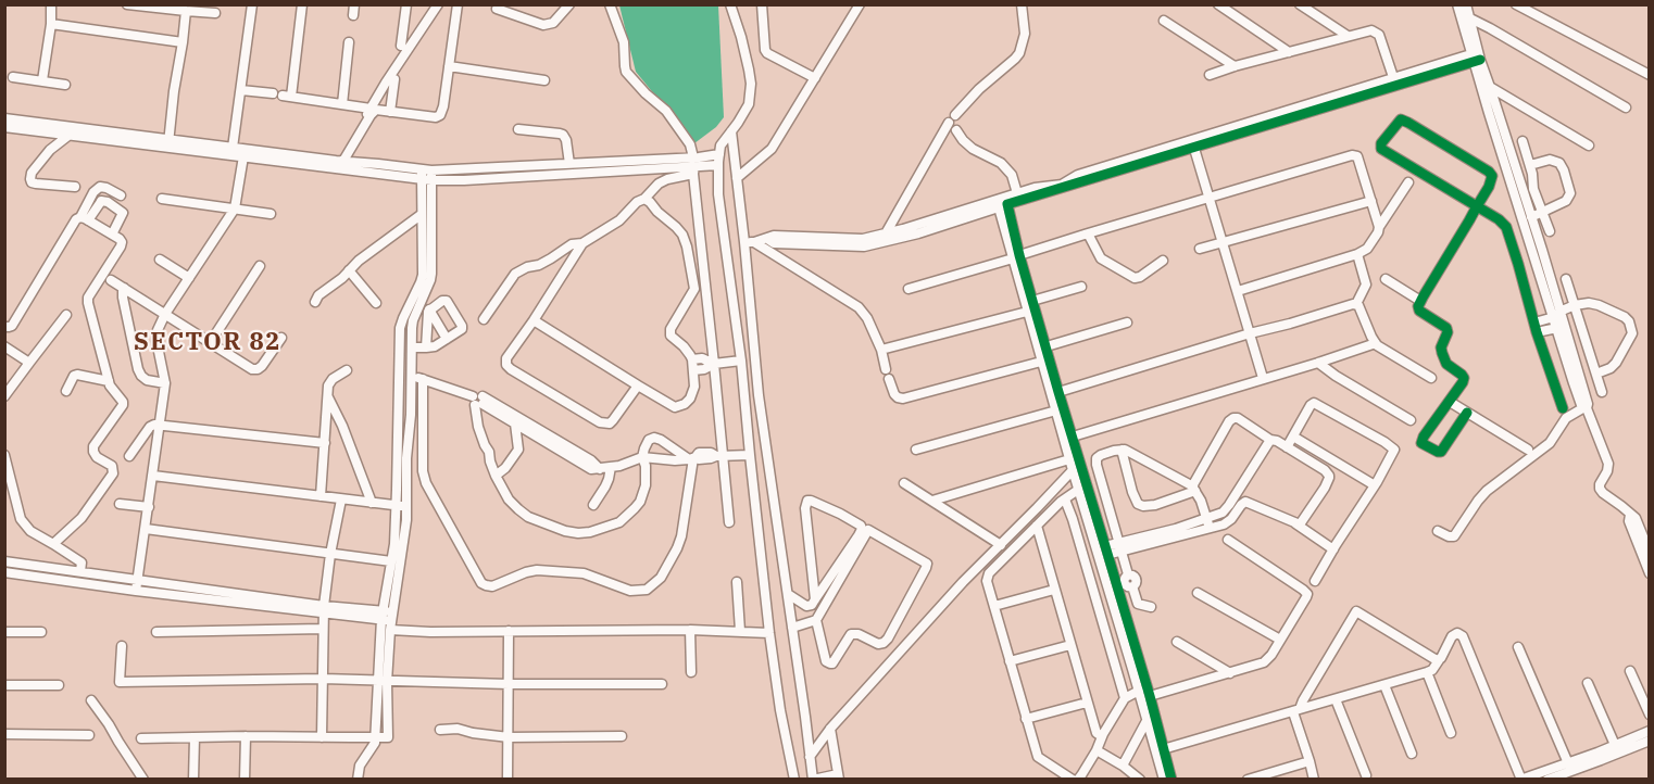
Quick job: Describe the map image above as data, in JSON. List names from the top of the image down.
{
  "districts": ["SECTOR 82"]
}
